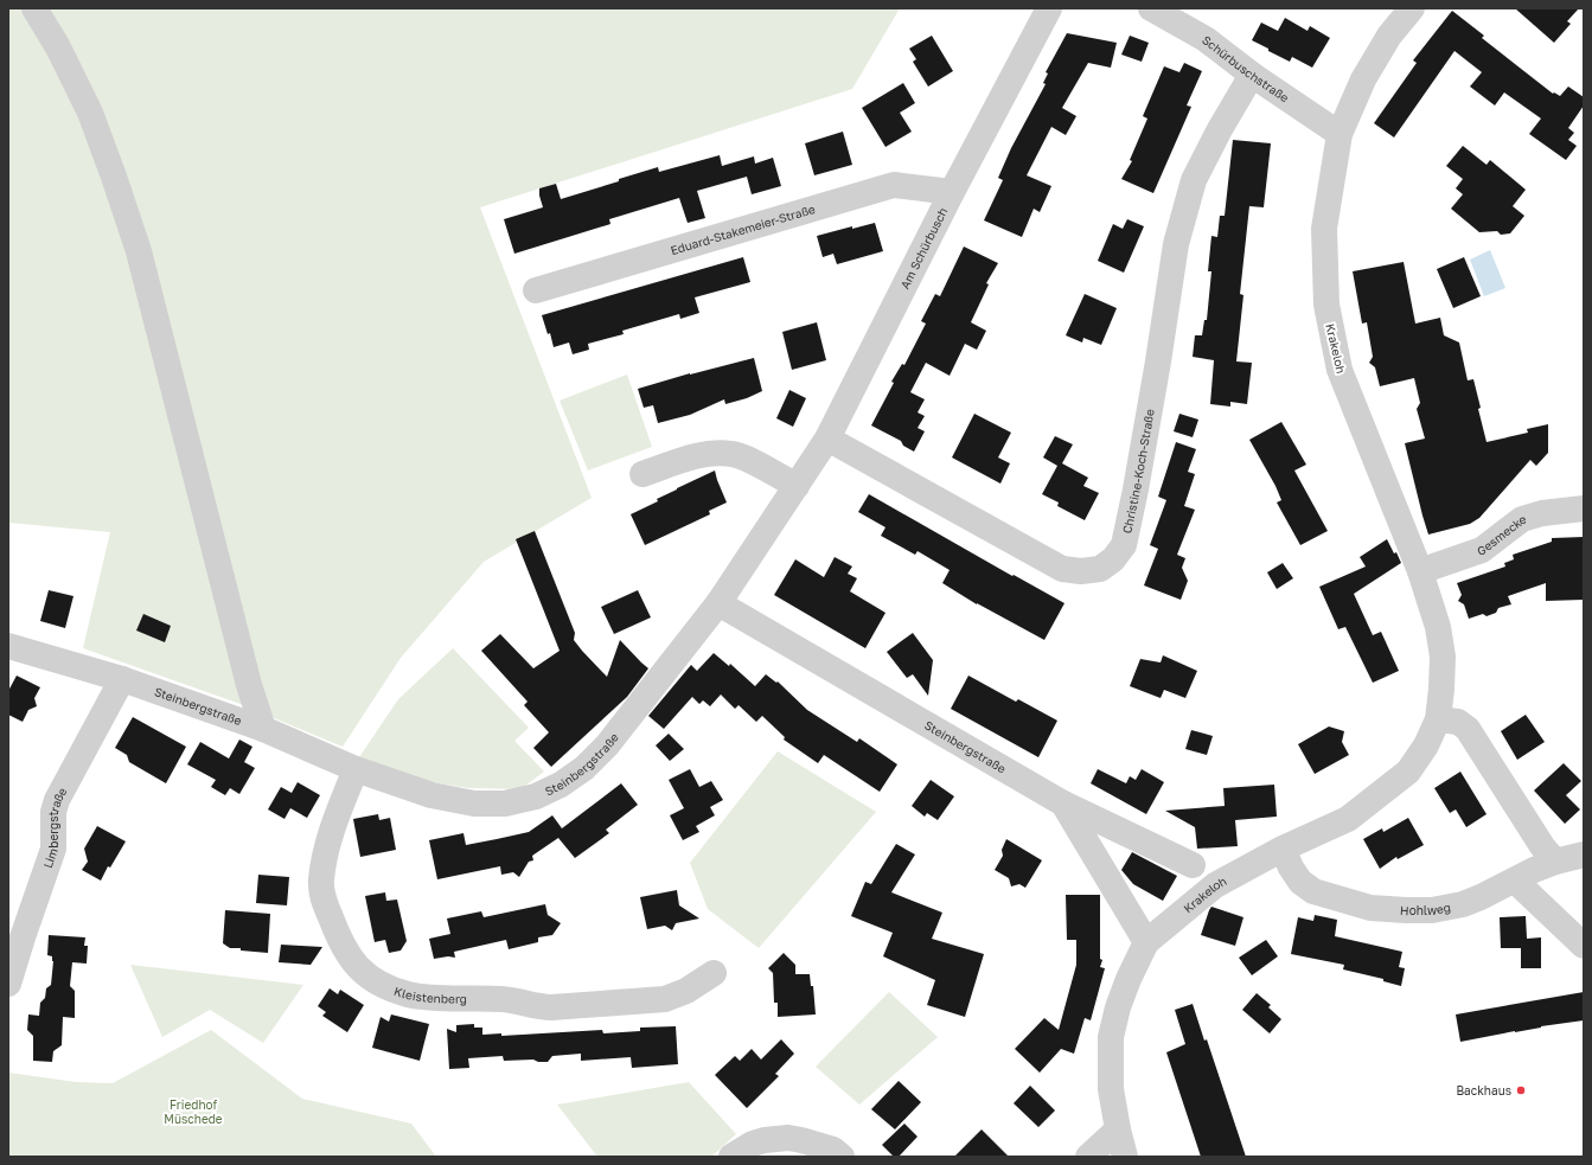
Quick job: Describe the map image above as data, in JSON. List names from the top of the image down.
{
  "streets": {
    "street": [
      "Schürbuschstraße",
      "Eduard-Stakemeier-Straße",
      "Am Schürbusch",
      "Krakeloh",
      "Christine-Koch-Straße",
      "Gesmecke",
      "Steinbergstraße",
      "Limbergstraße",
      "Hohlweg",
      "Kleistenberg"
    ]
  },
  "crossings": [
    ["Schürbuschstraße", "Krakeloh"],
    ["Schürbuschstraße", "Christine-Koch-Straße"],
    ["Eduard-Stakemeier-Straße", "Am Schürbusch"],
    ["Am Schürbusch", "Christine-Koch-Straße"],
    ["Am Schürbusch", "Steinbergstraße"],
    ["Krakeloh", "Gesmecke"],
    ["Krakeloh", "Steinbergstraße"],
    ["Krakeloh", "Hohlweg"],
    ["Steinbergstraße", "Limbergstraße"],
    ["Steinbergstraße", "Kleistenberg"]
  ],
  "parks": ["Friedhof Müschede"],
  "places": ["Backhaus"]
}
